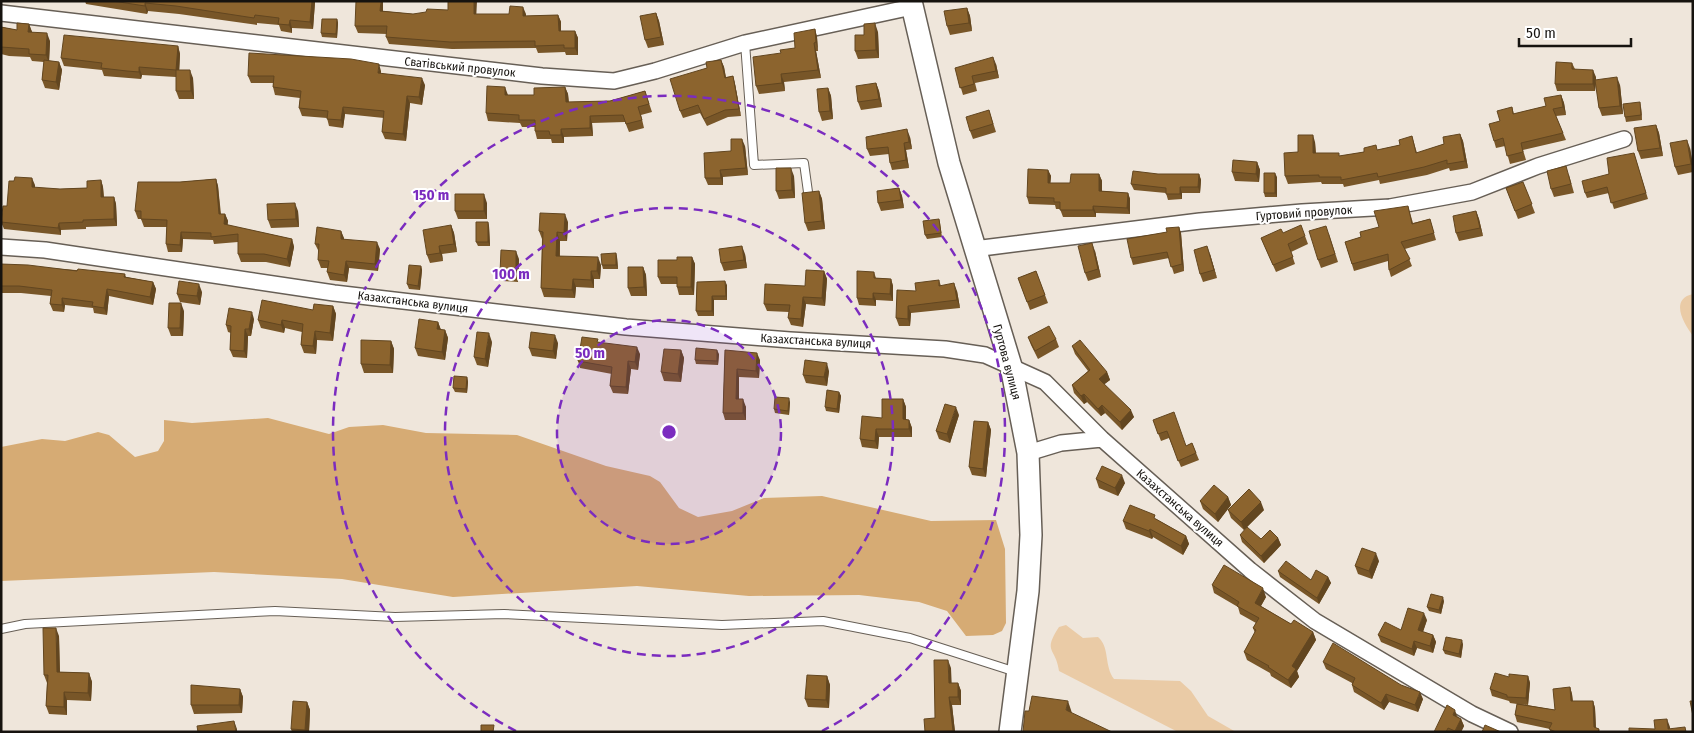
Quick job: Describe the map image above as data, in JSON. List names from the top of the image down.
{
  "streets": {
    "street": [
      "Сватівський провулок",
      "Гуртовий провулок",
      "Казахстанська вулиця",
      "Гуртова вулиця"
    ]
  },
  "crossings": [
    ["Сватівський провулок", "Гуртова вулиця"],
    ["Гуртовий провулок", "Гуртова вулиця"],
    ["Казахстанська вулиця", "Гуртова вулиця"]
  ],
  "scale_bar": "50 m",
  "rings": ["150 m", "100 m", "50 m"]
}
